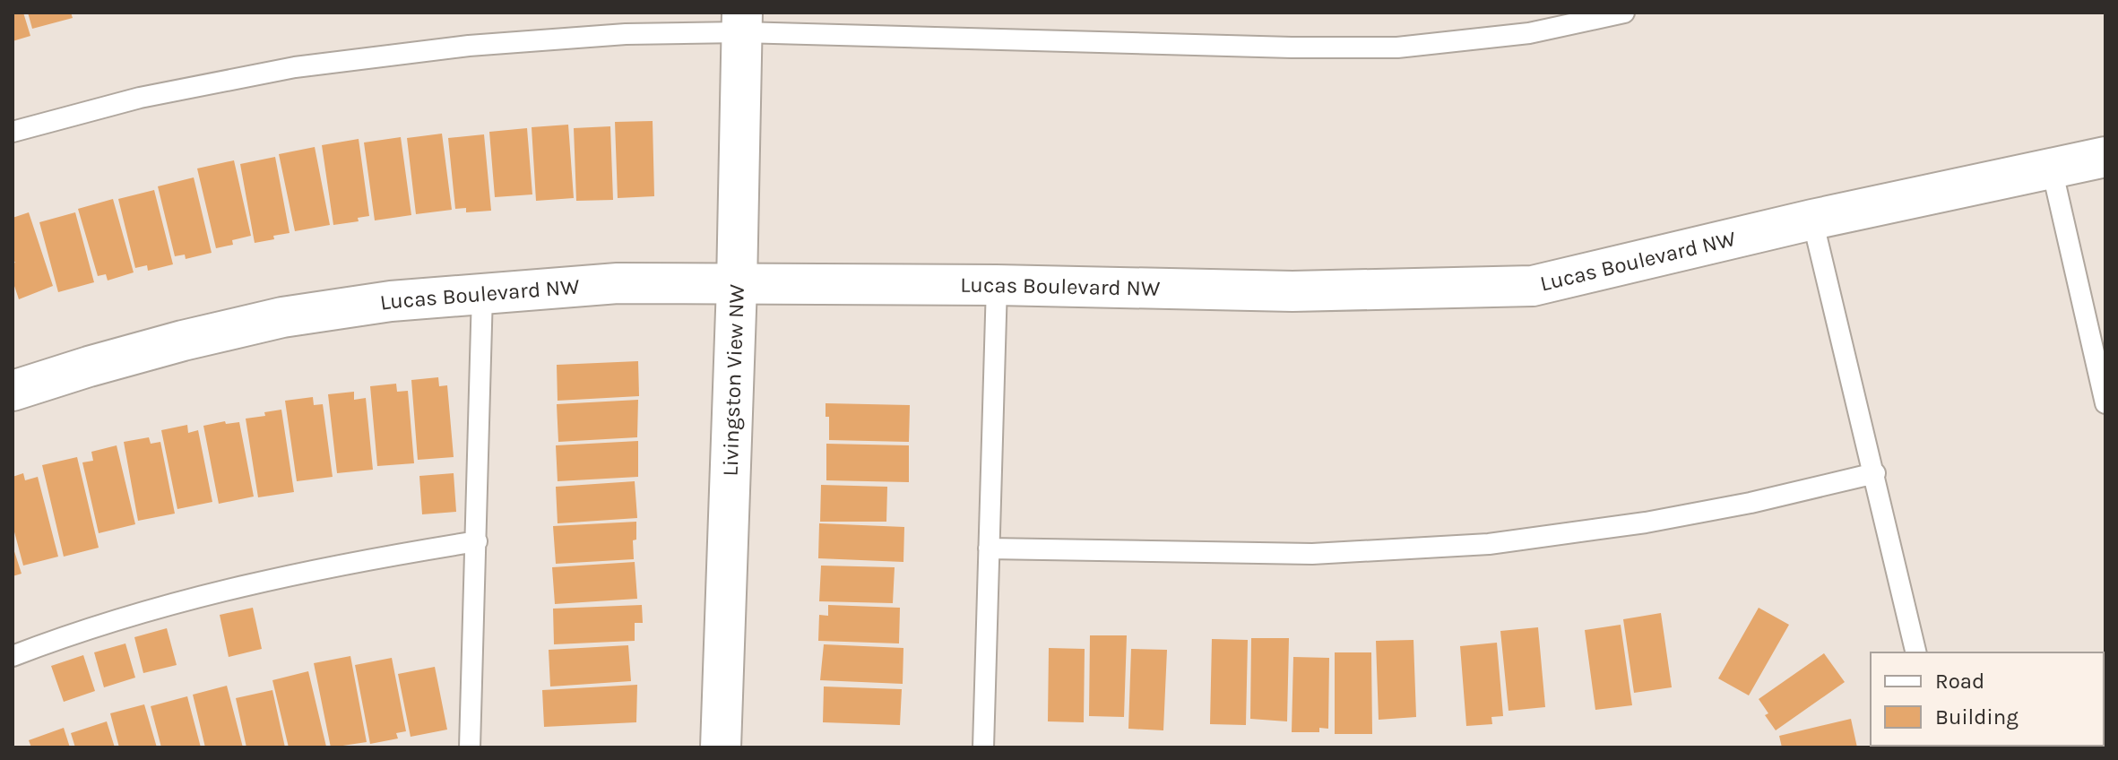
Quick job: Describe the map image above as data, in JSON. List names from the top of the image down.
{
  "streets": {
    "street": ["Lucas Boulevard NW", "Livingston View NW"]
  },
  "crossings": [
    ["Lucas Boulevard NW", "Livingston View NW"]
  ],
  "legend": ["Road", "Building"]
}
